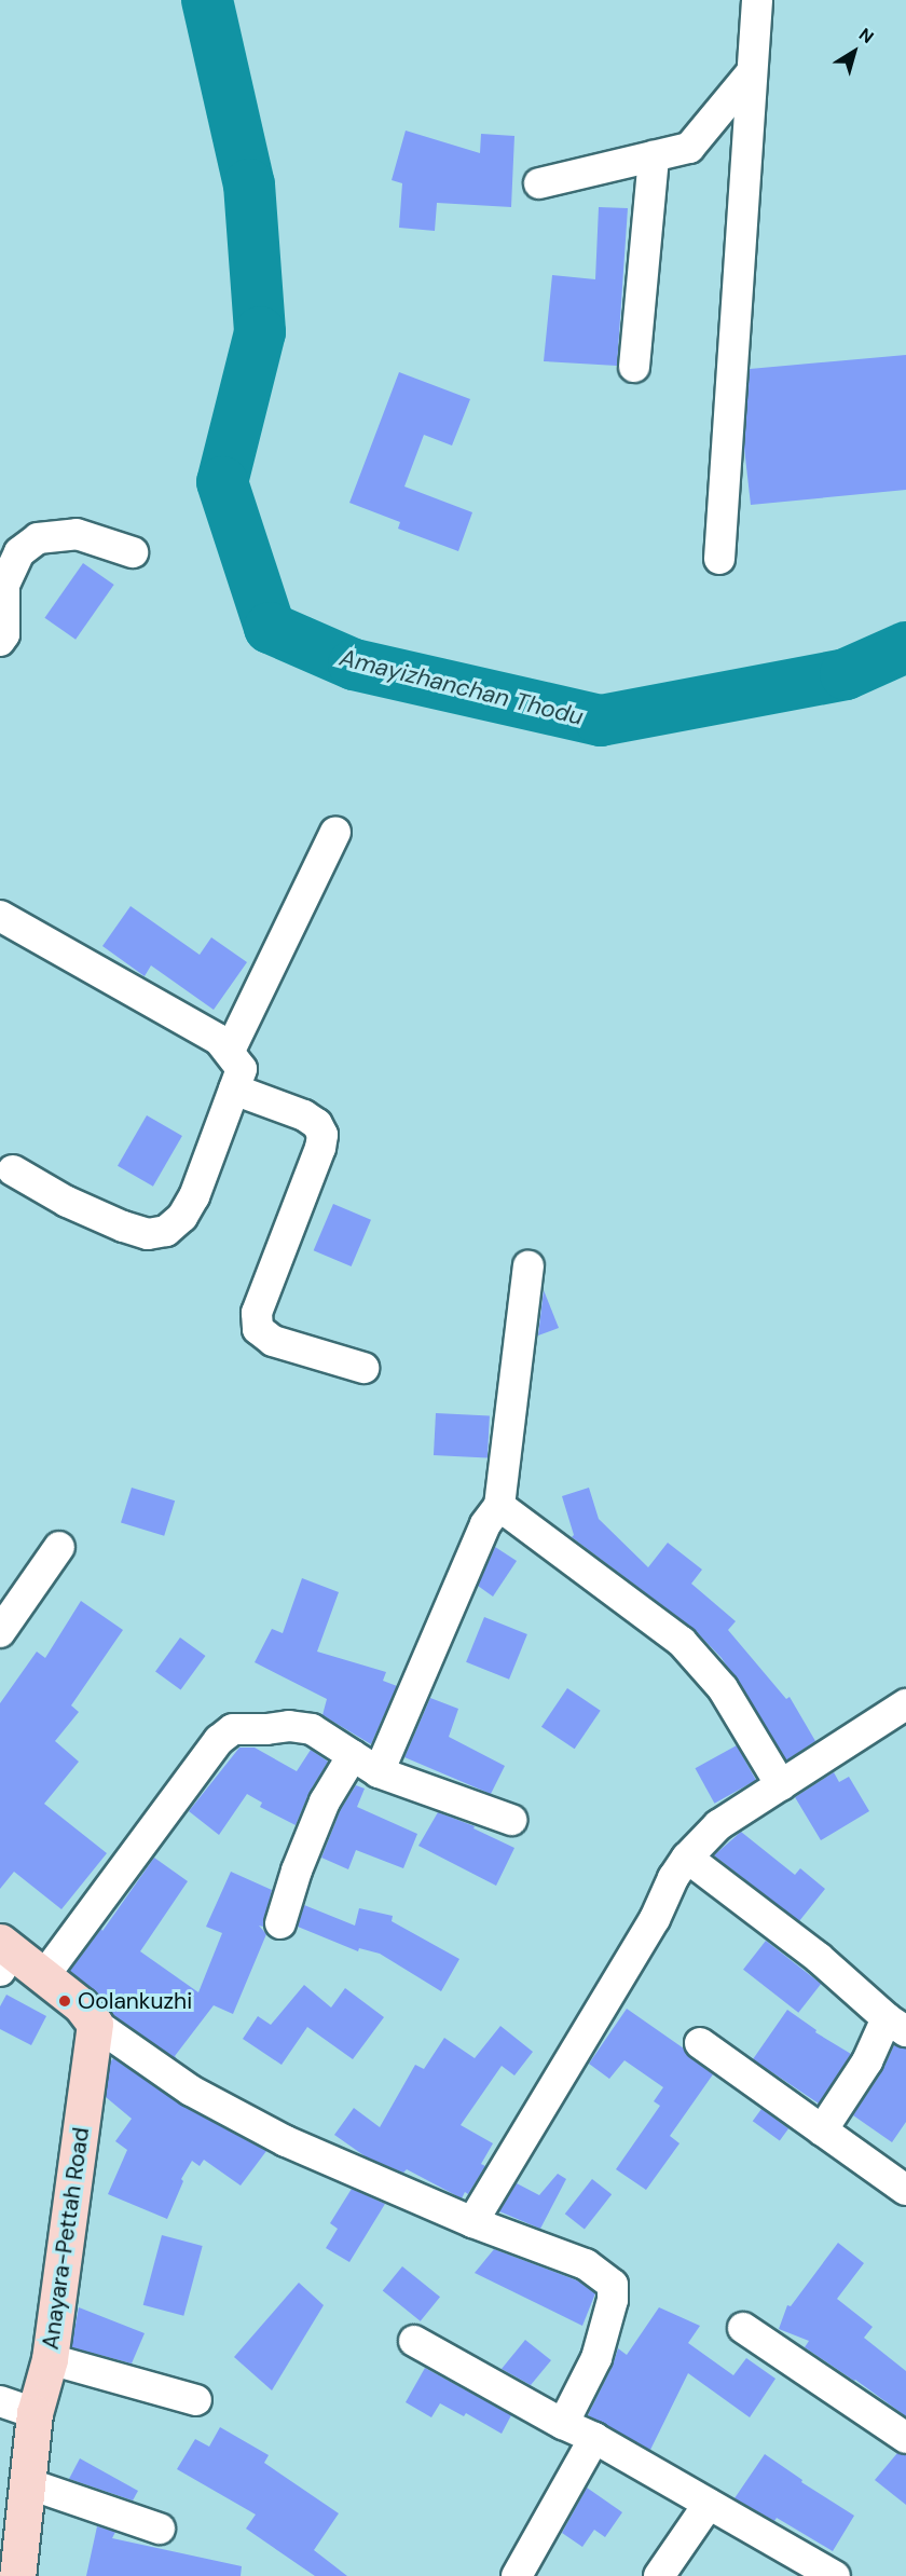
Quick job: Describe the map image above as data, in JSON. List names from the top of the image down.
{
  "streets": {
    "main road": ["Anayara-Pettah Road"]
  },
  "water": ["Amayizhanchan Thodu"],
  "places": ["Oolankuzhi"],
  "north": "top right"
}
